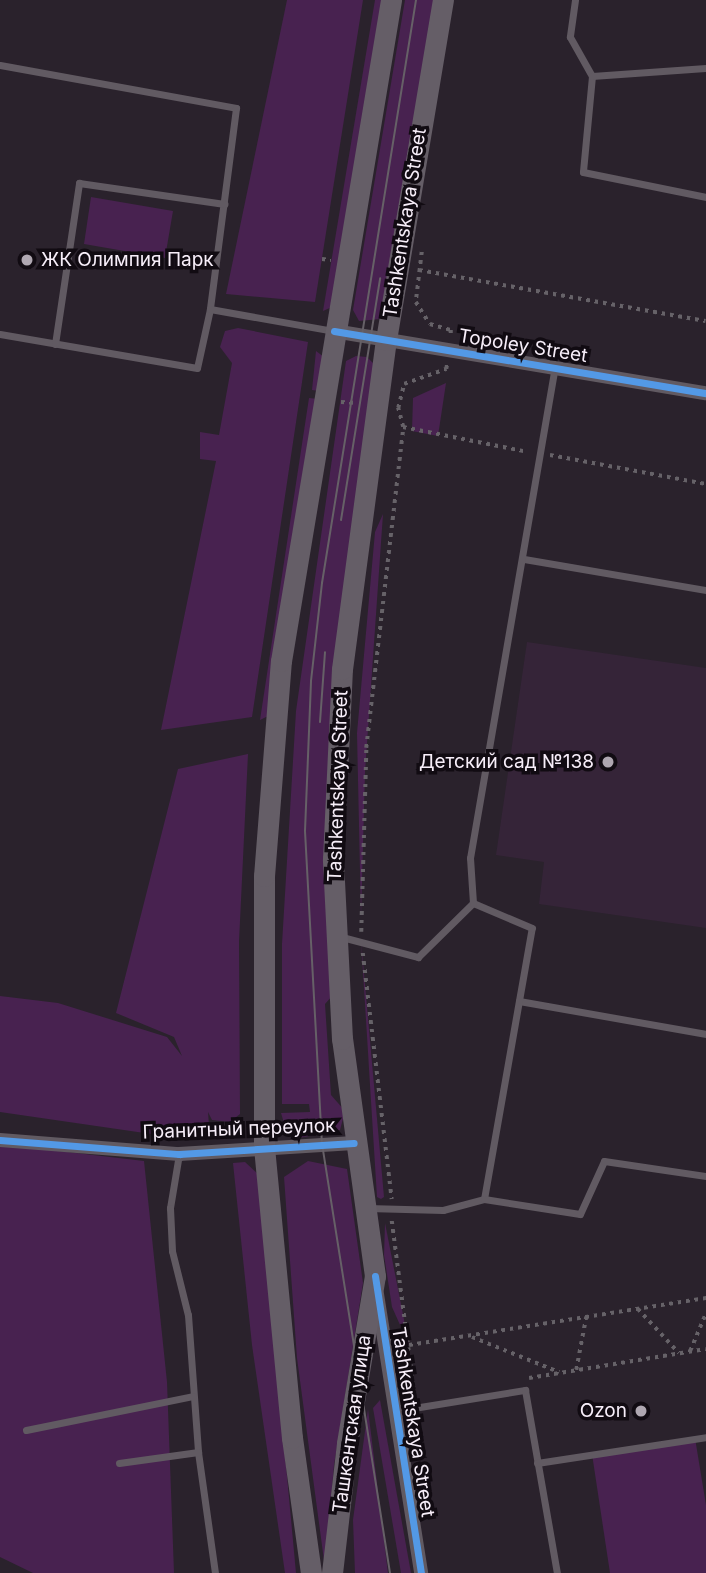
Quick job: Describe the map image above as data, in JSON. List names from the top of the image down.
{
  "streets": {
    "main road": ["Tashkentskaya Street", "Ташкентская улица"],
    "street": ["Topoley Street", "Гранитный переулок"]
  },
  "crossings": [
    ["Tashkentskaya Street", "Topoley Street"],
    ["Tashkentskaya Street", "Гранитный переулок"],
    ["Tashkentskaya Street", "Ташкентская улица"]
  ],
  "places": ["ЖК Олимпия Парк", "Детский сад №138", "Ozon"]
}
